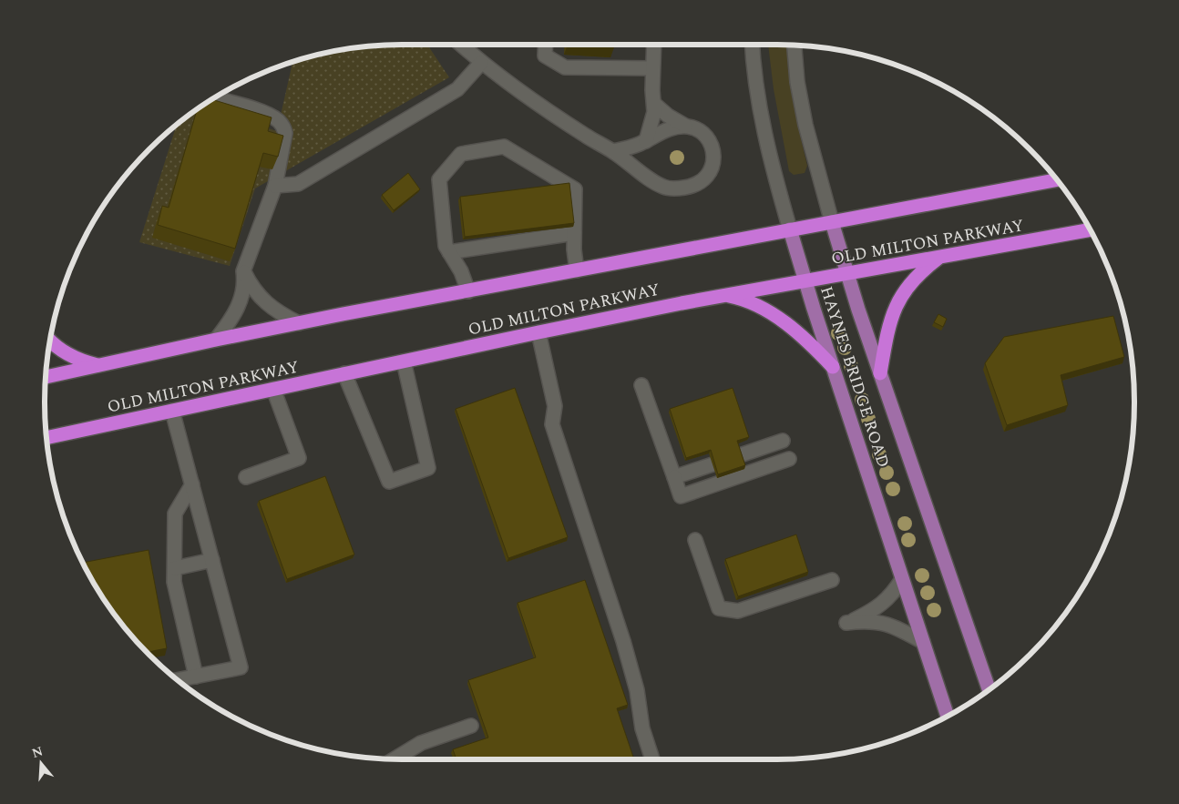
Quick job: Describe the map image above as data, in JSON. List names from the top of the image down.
{
  "streets": {
    "highway": ["OLD MILTON PARKWAY"],
    "main road": ["HAYNES BRIDGE ROAD"]
  },
  "crossings": [
    ["OLD MILTON PARKWAY", "HAYNES BRIDGE ROAD"]
  ],
  "north": "top"
}
